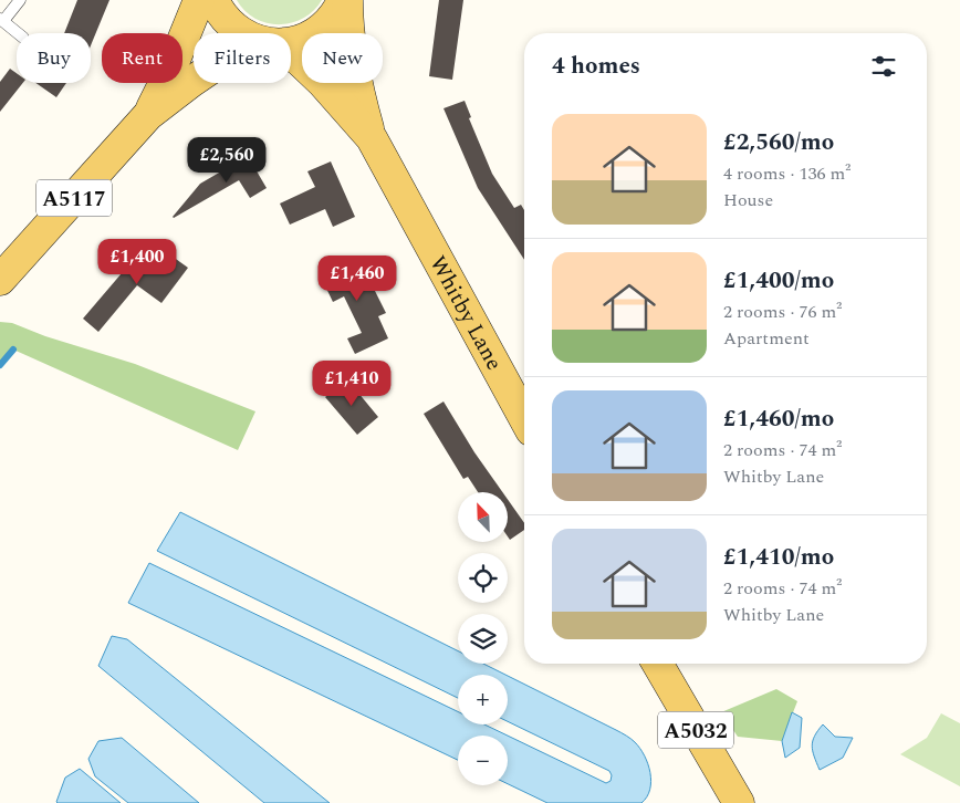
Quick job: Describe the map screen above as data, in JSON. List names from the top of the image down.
{
  "streets": {
    "main road": ["A5117", "Whitby Lane", "A5032"]
  },
  "crossings": [
    ["A5117", "Whitby Lane"]
  ],
  "north": "top left",
  "page": {
    "chip": [
      "Buy",
      "Rent",
      "Filters",
      "New"
    ],
    "heading": "4 homes",
    "list": [
      {
        "name": "£2,560/mo",
        "note": "4 rooms · 136 m² · House"
      },
      {
        "name": "£1,400/mo",
        "note": "2 rooms · 76 m² · Apartment"
      },
      {
        "name": "£1,460/mo",
        "note": "2 rooms · 74 m² · Whitby Lane"
      },
      {
        "name": "£1,410/mo",
        "note": "2 rooms · 74 m² · Whitby Lane"
      }
    ],
    "price": [
      "£2,560",
      "£1,400",
      "£1,460",
      "£1,410"
    ],
    "map_buttons": ["+", "−"]
  }
}
